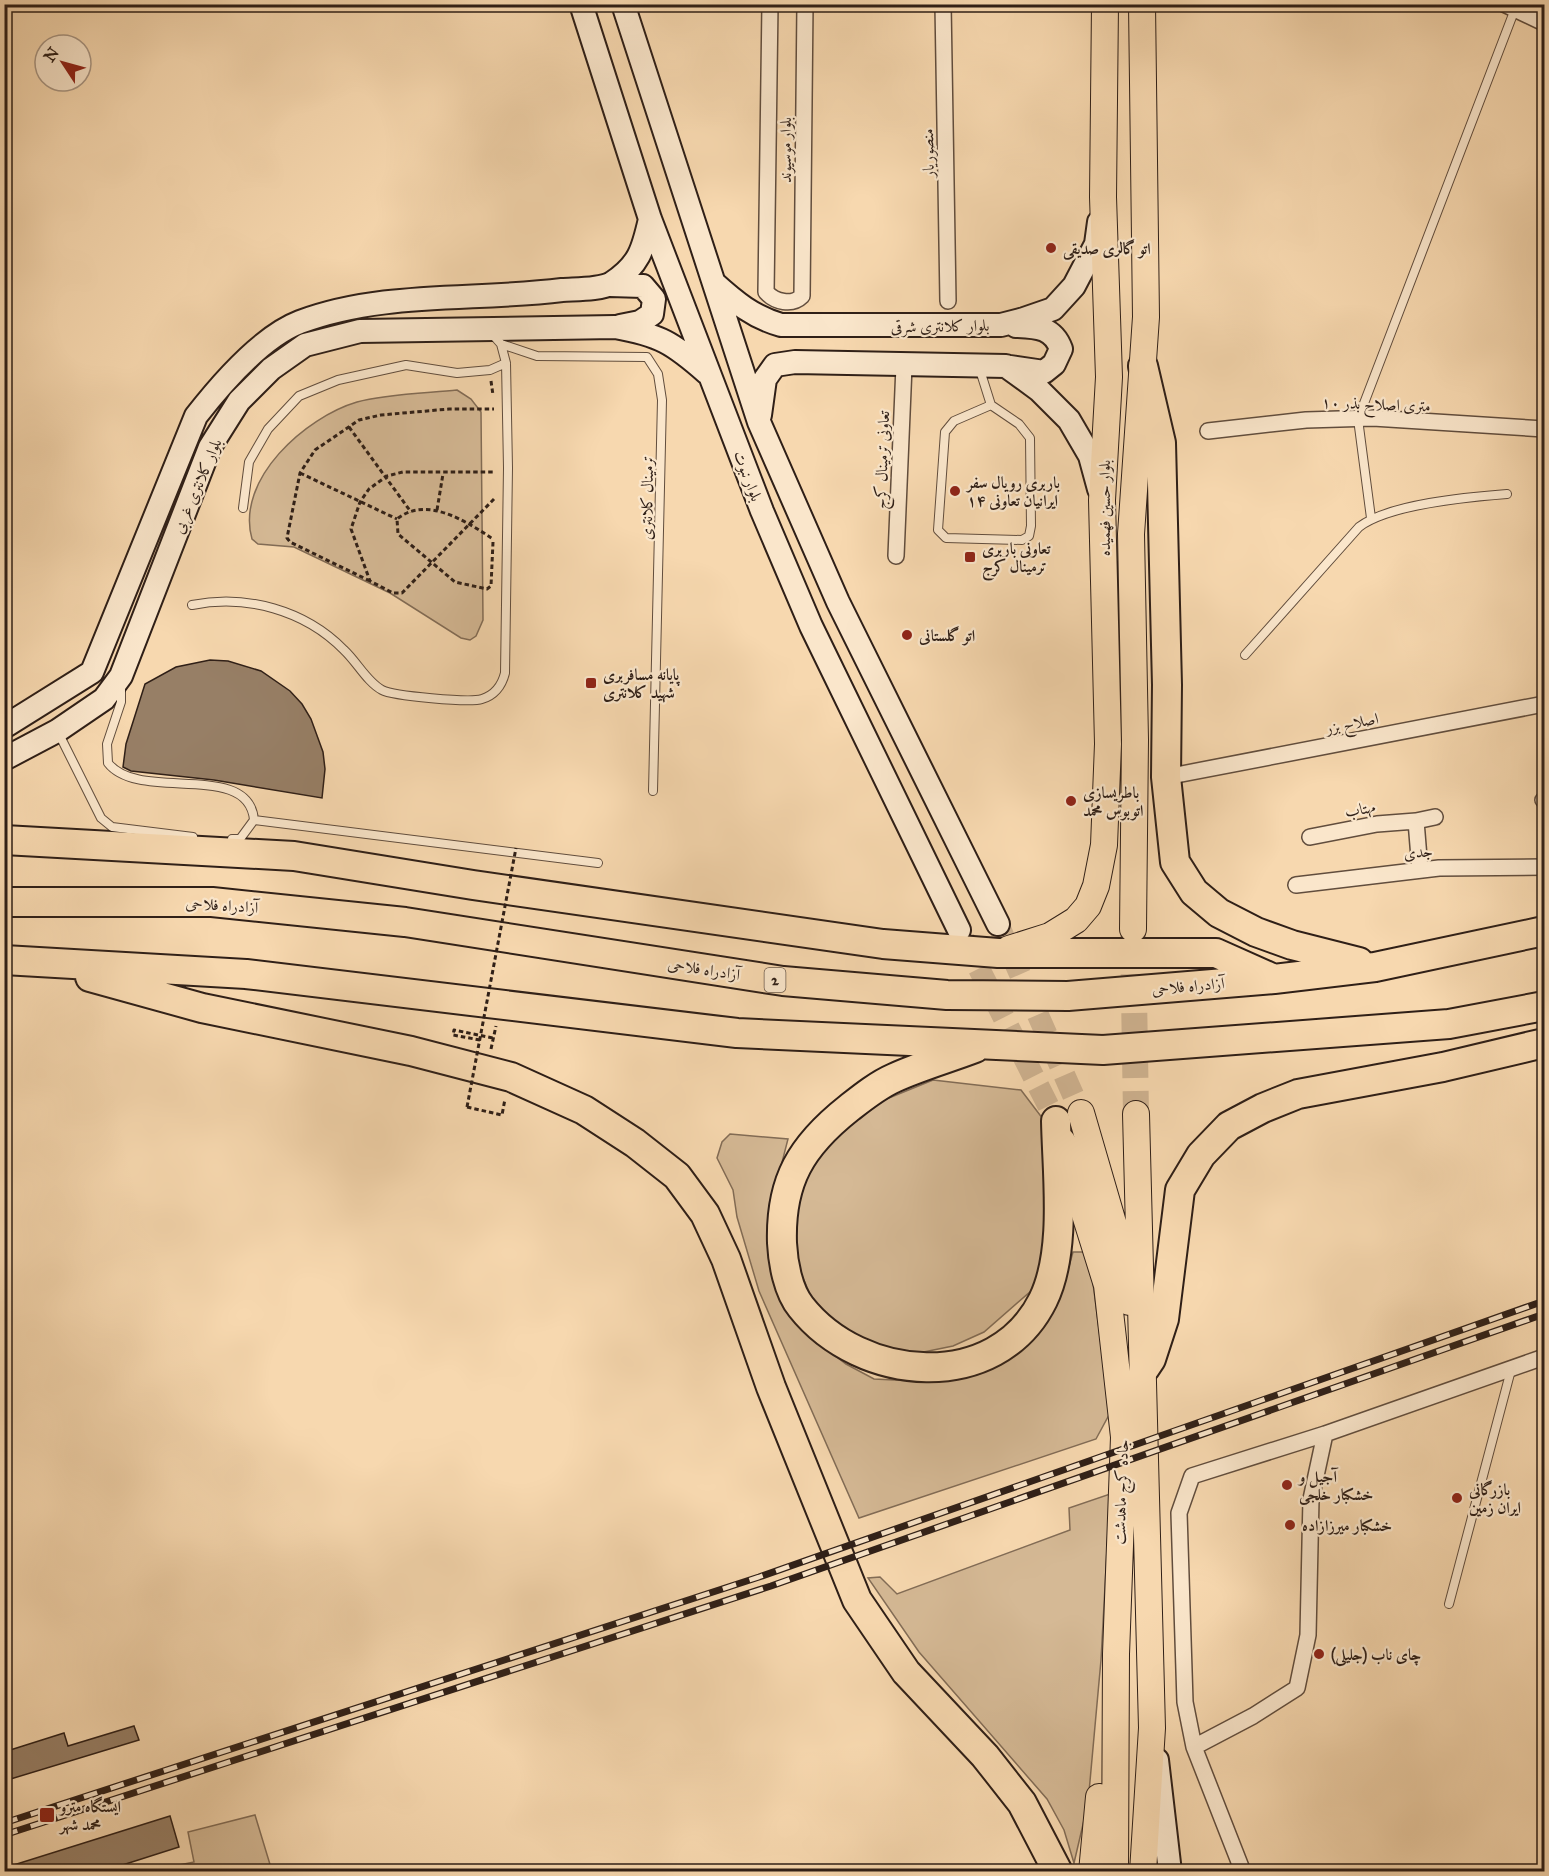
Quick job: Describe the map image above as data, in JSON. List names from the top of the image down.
{
  "streets": {
    "highway": ["آزادراه فلاحی", "2"],
    "main road": ["بلوار حسین فهمیده", "جاده کرج ماهدشت"],
    "street": [
      "بلوار موسیوند",
      "منصوریار",
      "بلوار کلانتری شرقی",
      "۱۰ متری اصلاح بذر",
      "تعاونی ترمینال کرج",
      "بلوار نبوت",
      "بلوار کلانتری غربی",
      "اصلاح بزر",
      "مهتاب",
      "جدی"
    ],
    "lane": ["ترمینال کلانتری"]
  },
  "crossings": [
    ["بلوار کلانتری شرقی", "بلوار نبوت"],
    ["بلوار کلانتری شرقی", "بلوار حسین فهمیده"],
    ["بلوار نبوت", "بلوار کلانتری غربی"],
    ["بلوار کلانتری غربی", "ترمینال کلانتری"]
  ],
  "places": {
    "other": [
      "اتو گالری صدیقی",
      "باربری رویال سفر ایرانیان تعاونی ۱۴",
      "اتو گلستانی",
      "باطریسازی اتوبوس محمد",
      "آجیل و خشکبار خلجی",
      "بازرگانی ایران زمین",
      "خشکبار میرزازاده",
      "چای ناب (جلیلی)"
    ],
    "transit": ["تعاونی باربری ترمینال کرج", "پایانه مسافربری شهید کلانتری", "ایستگاه مترو محمد شهر"]
  },
  "north": "top left"
}
